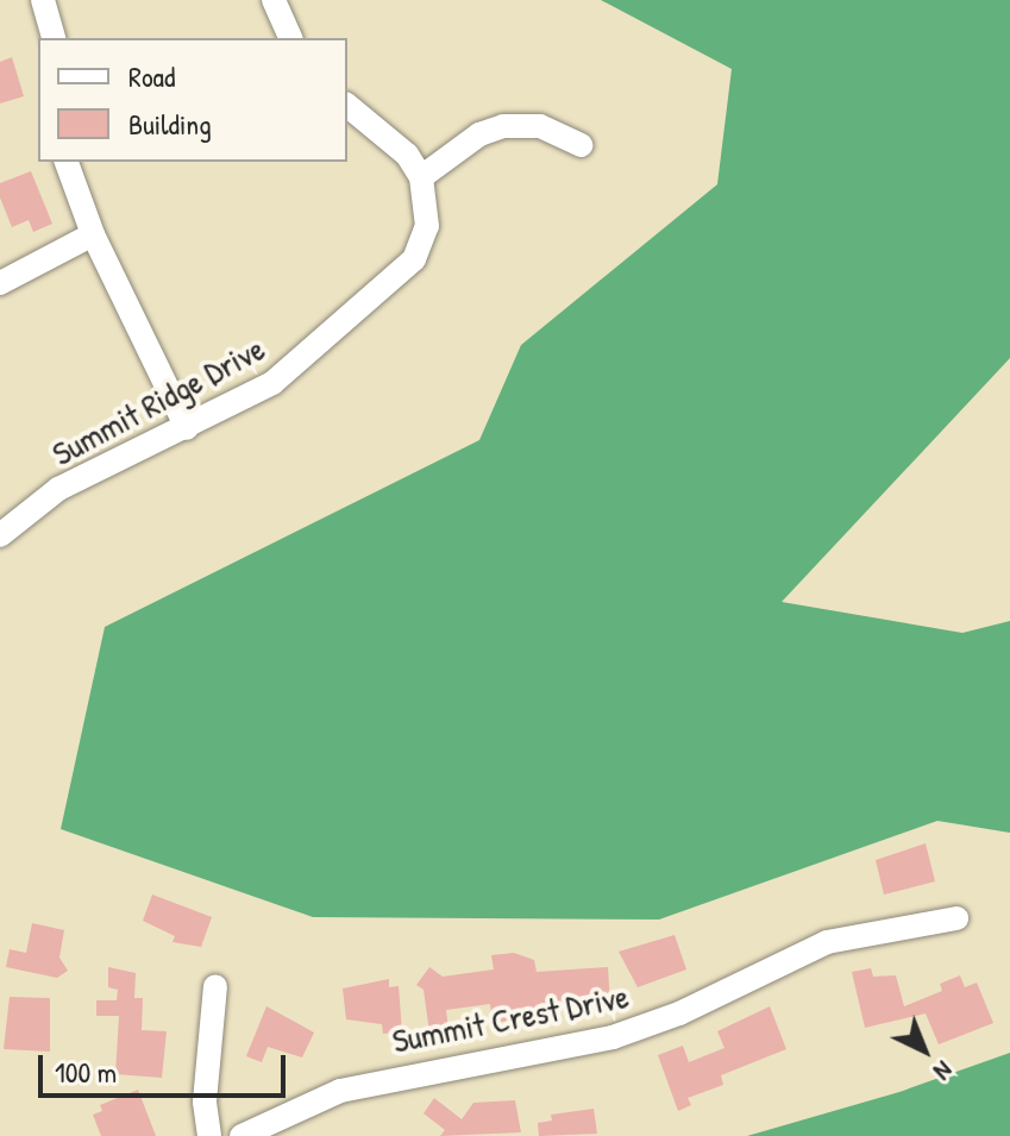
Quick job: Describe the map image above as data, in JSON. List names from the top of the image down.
{
  "streets": {
    "street": ["Summit Ridge Drive", "Summit Crest Drive"]
  },
  "legend": ["Road", "Building"],
  "scale_bar": "100 m",
  "north": "bottom right"
}
